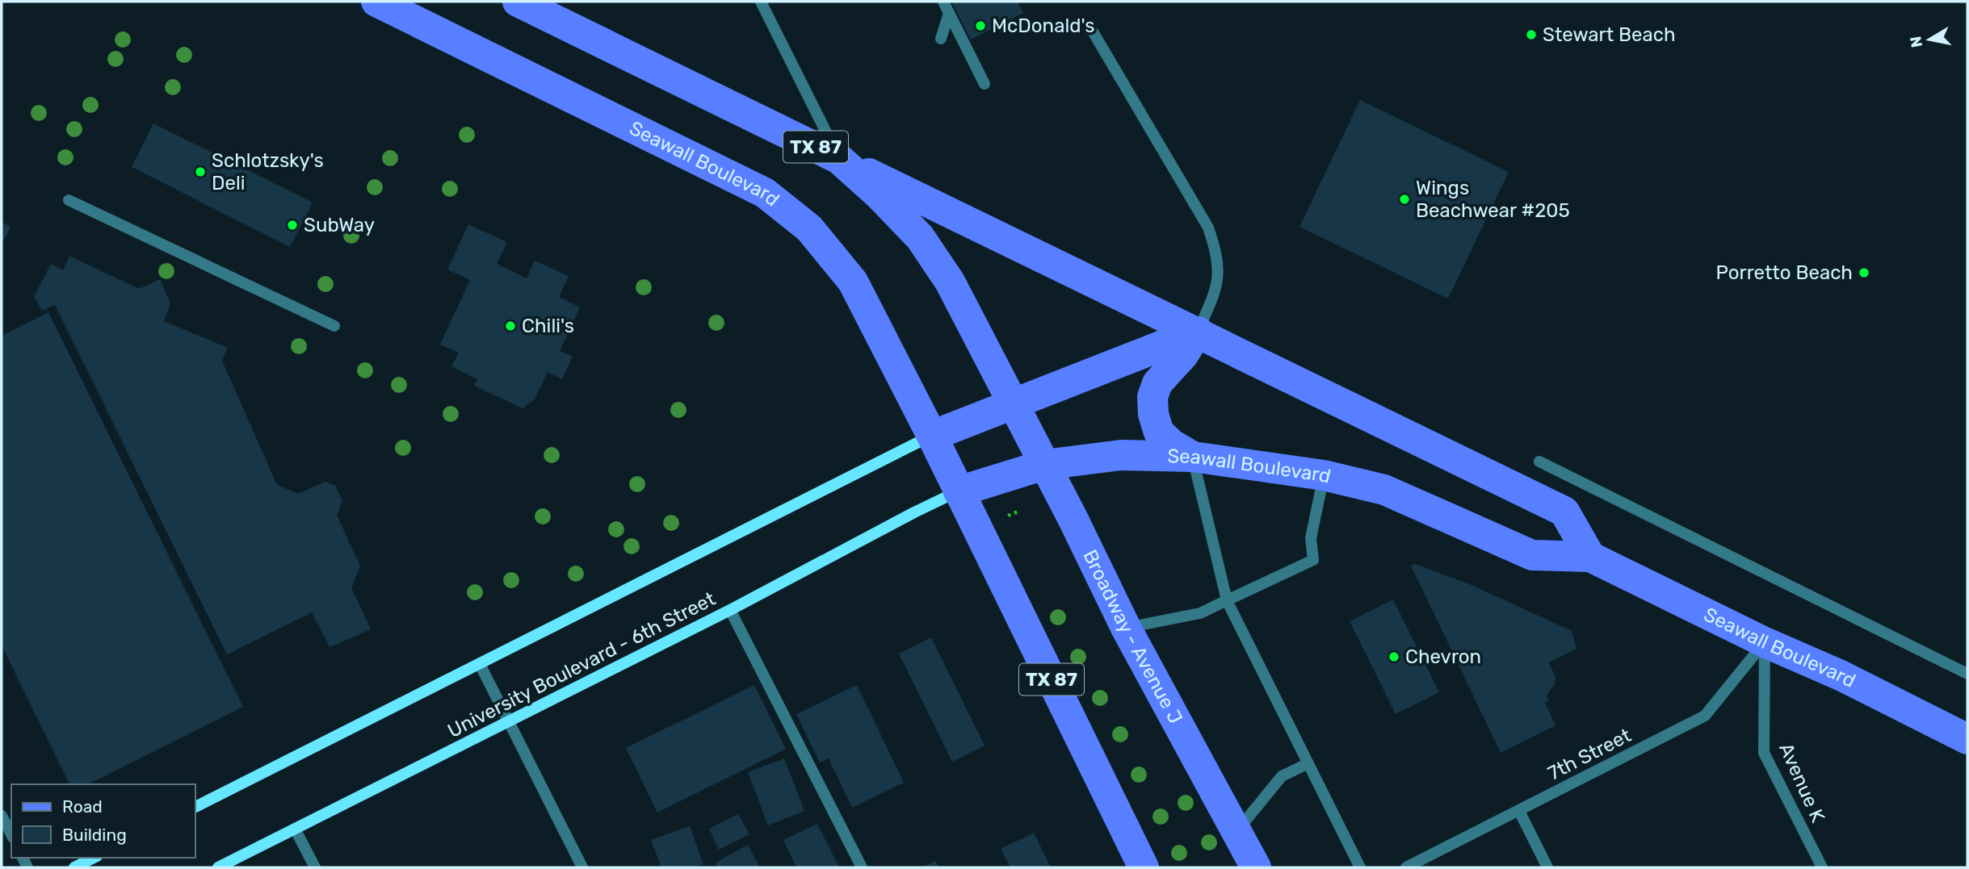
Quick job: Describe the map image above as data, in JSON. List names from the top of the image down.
{
  "streets": {
    "main road": ["TX 87", "Seawall Boulevard", "Broadway - Avenue J"],
    "street": ["University Boulevard - 6th Street", "7th Street", "Avenue K"]
  },
  "crossings": [
    ["TX 87", "Seawall Boulevard"],
    ["TX 87", "Broadway - Avenue J"],
    ["TX 87", "University Boulevard - 6th Street"],
    ["Seawall Boulevard", "Broadway - Avenue J"],
    ["Seawall Boulevard", "University Boulevard - 6th Street"],
    ["Seawall Boulevard", "7th Street"],
    ["Seawall Boulevard", "Avenue K"],
    ["7th Street", "Avenue K"]
  ],
  "places": [
    "McDonald's",
    "Stewart Beach",
    "Schlotzsky's Deli",
    "Wings Beachwear #205",
    "SubWay",
    "Porretto Beach",
    "Chili's",
    "Chevron"
  ],
  "legend": ["Road", "Building"],
  "north": "left"
}
